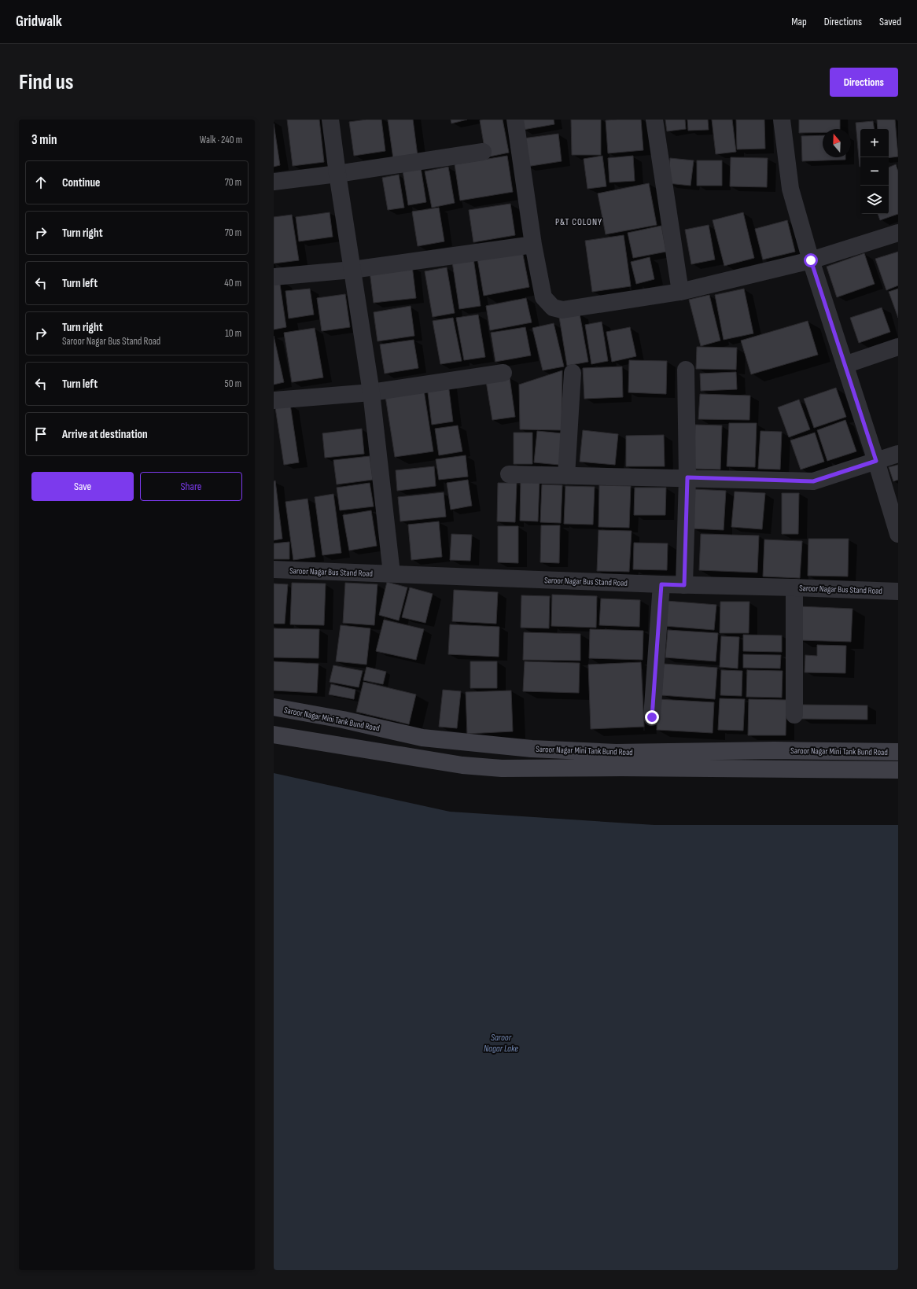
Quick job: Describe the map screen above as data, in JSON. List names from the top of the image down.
{
  "streets": {
    "main road": ["Saroor Nagar Mini Tank Bund Road"],
    "street": ["Saroor Nagar Bus Stand Road"]
  },
  "districts": ["P&T COLONY"],
  "water": ["Saroor Nagar Lake"],
  "north": "top",
  "page": {
    "header": "Gridwalk",
    "nav": ["Map", "Directions", "Saved"],
    "buttons": [
      "Directions",
      ["Save", "Share"]
    ],
    "title": "Find us",
    "heading": ["3 min", "Walk · 240 m"],
    "map_buttons": ["+", "−"],
    "list": [
      ["Continue", "70 m"],
      ["Turn right", "70 m"],
      ["Turn left", "40 m"],
      ["Turn right", "Saroor Nagar Bus Stand Road", "10 m"],
      ["Turn left", "50 m"],
      "Arrive at destination"
    ]
  }
}
